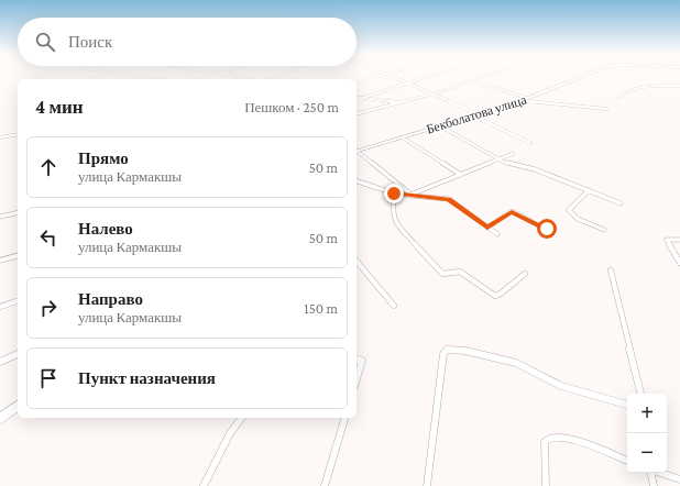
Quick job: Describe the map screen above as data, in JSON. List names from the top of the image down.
{
  "streets": {
    "street": ["Бекболатова улица"]
  },
  "page": {
    "search": "Поиск",
    "heading": ["4 мин", "Пешком · 250 m"],
    "list": [
      ["Прямо", "улица Кармакшы", "50 m"],
      ["Налево", "улица Кармакшы", "50 m"],
      ["Направо", "улица Кармакшы", "150 m"],
      "Пункт назначения"
    ],
    "map_buttons": ["+", "−"]
  }
}
